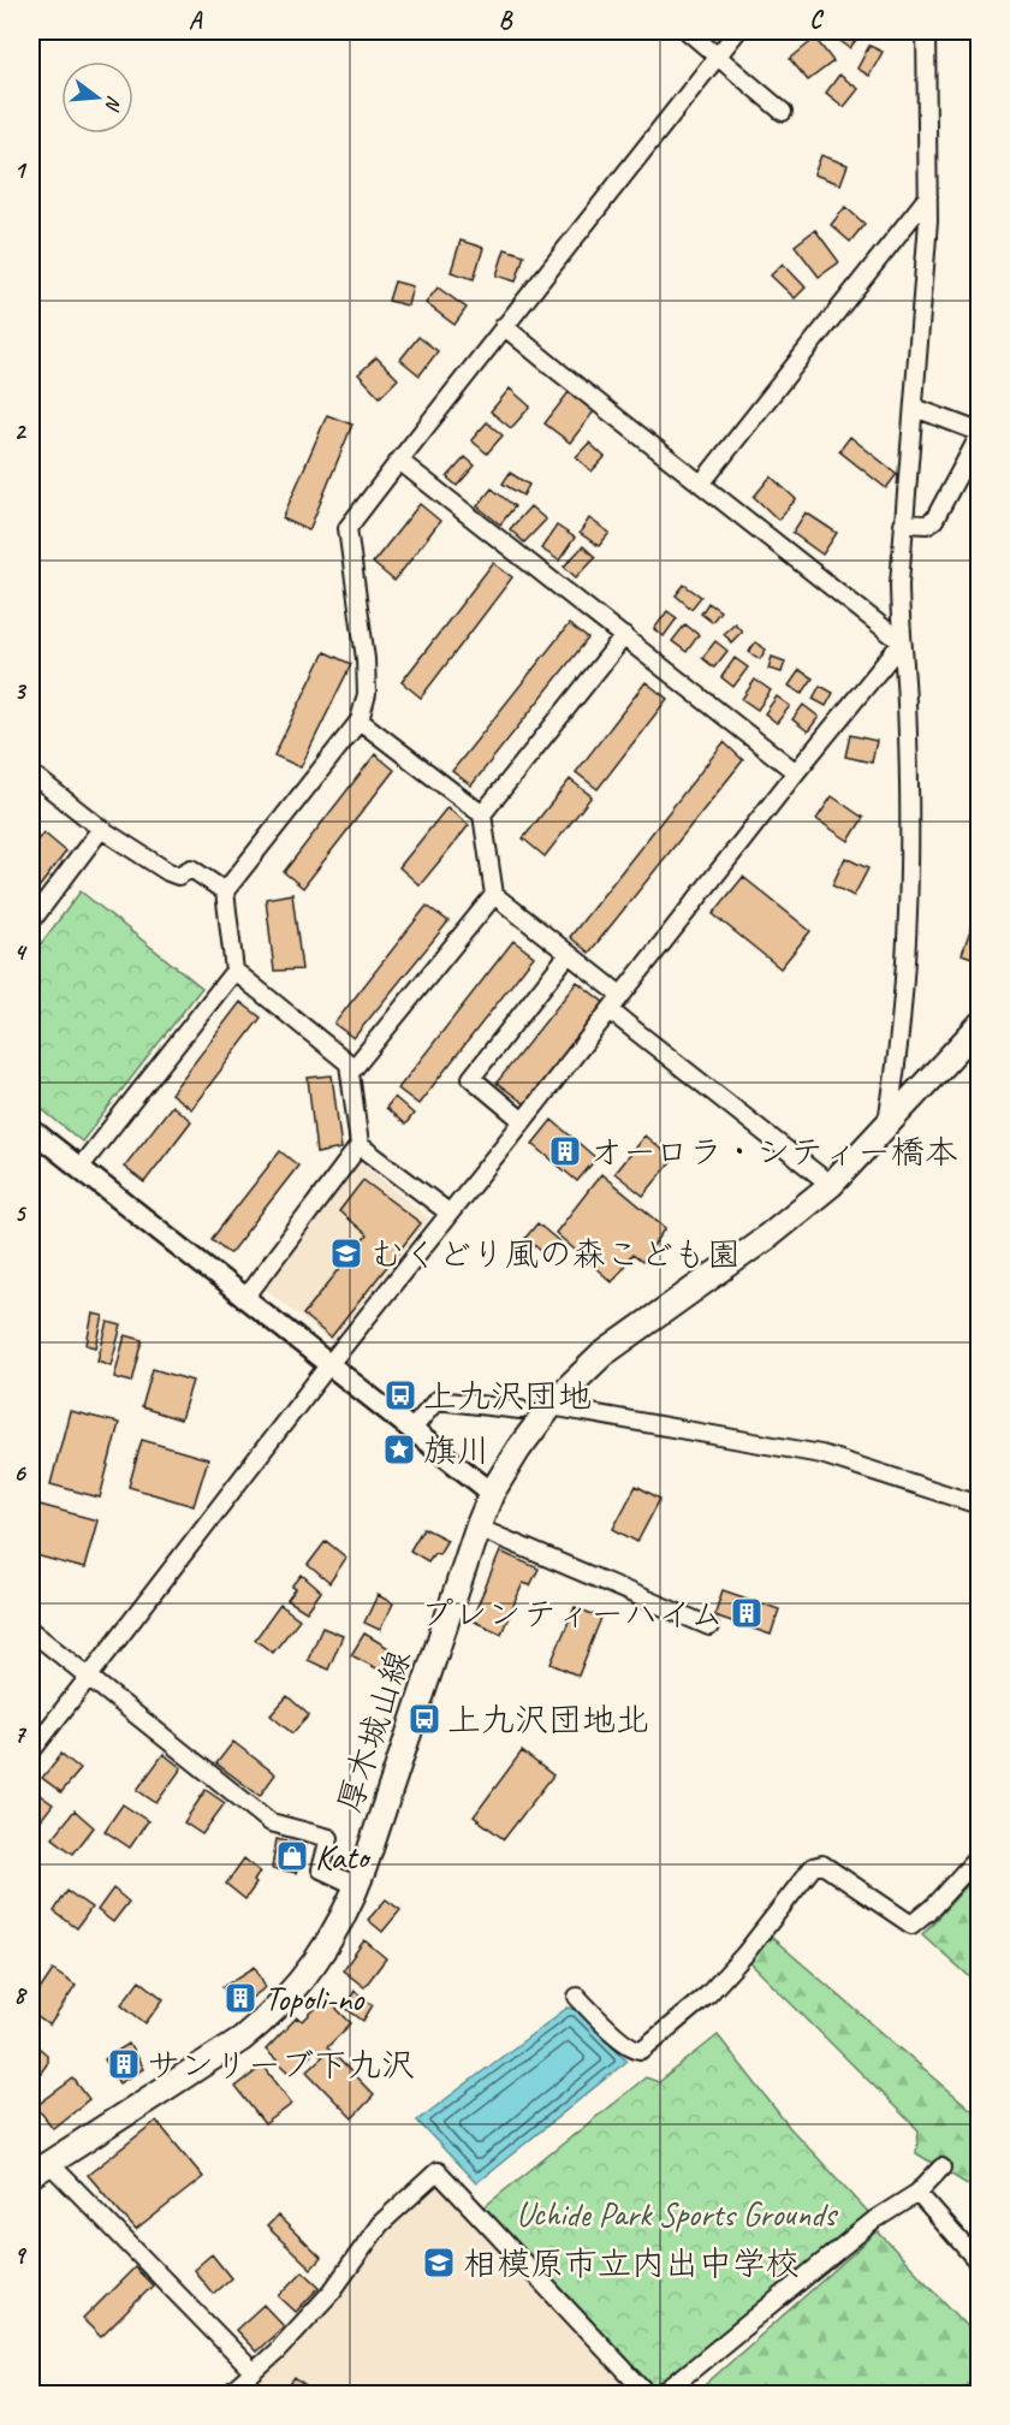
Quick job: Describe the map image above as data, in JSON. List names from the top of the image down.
{
  "streets": {
    "main road": ["厚木城山線"]
  },
  "parks": ["Uchide Park Sports Grounds"],
  "places": {
    "building": [
      "オーロラ・シティー橋本",
      "プレンティーハイム",
      "Topoli-no",
      "サンリーブ下九沢"
    ],
    "school or university": ["むくどり風の森こども園", "相模原市立内出中学校"],
    "bus stop": ["上九沢団地", "上九沢団地北"],
    "place": ["旗川"],
    "shop": ["Kato"]
  },
  "north": "right",
  "grid": {
    "columns": ["A", "B", "C"],
    "rows": [
      "1",
      "2",
      "3",
      "4",
      "5",
      "6",
      "7",
      "8",
      "9"
    ]
  }
}
